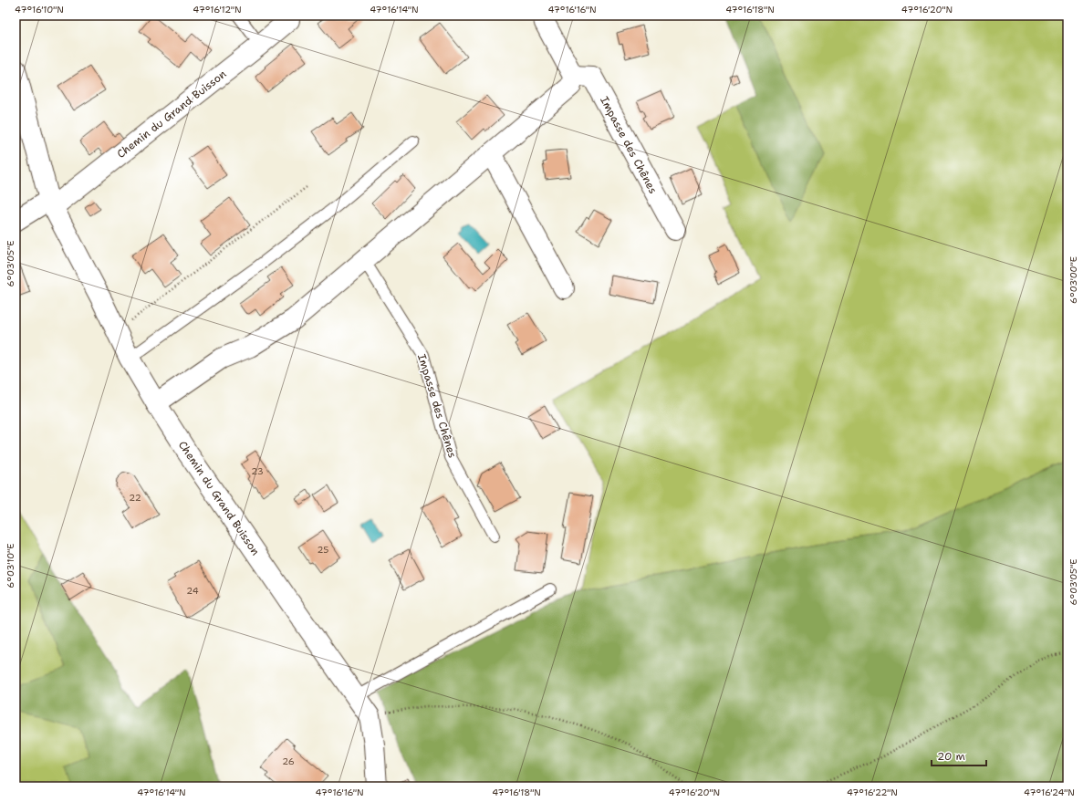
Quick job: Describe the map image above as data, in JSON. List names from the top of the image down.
{
  "streets": {
    "street": ["Chemin du Grand Buisson", "Impasse des Chênes"]
  },
  "house_numbers": [
    "23",
    "22",
    "25",
    "24",
    "26"
  ],
  "scale_bar": "20 m",
  "coordinates": [
    "47°16'10\"N",
    "47°16'12\"N",
    "47°16'14\"N",
    "47°16'16\"N",
    "47°16'18\"N",
    "47°16'20\"N",
    "6°03'05\"E",
    "6°03'00\"E",
    "6°03'10\"E",
    "47°16'22\"N",
    "47°16'24\"N"
  ]
}
